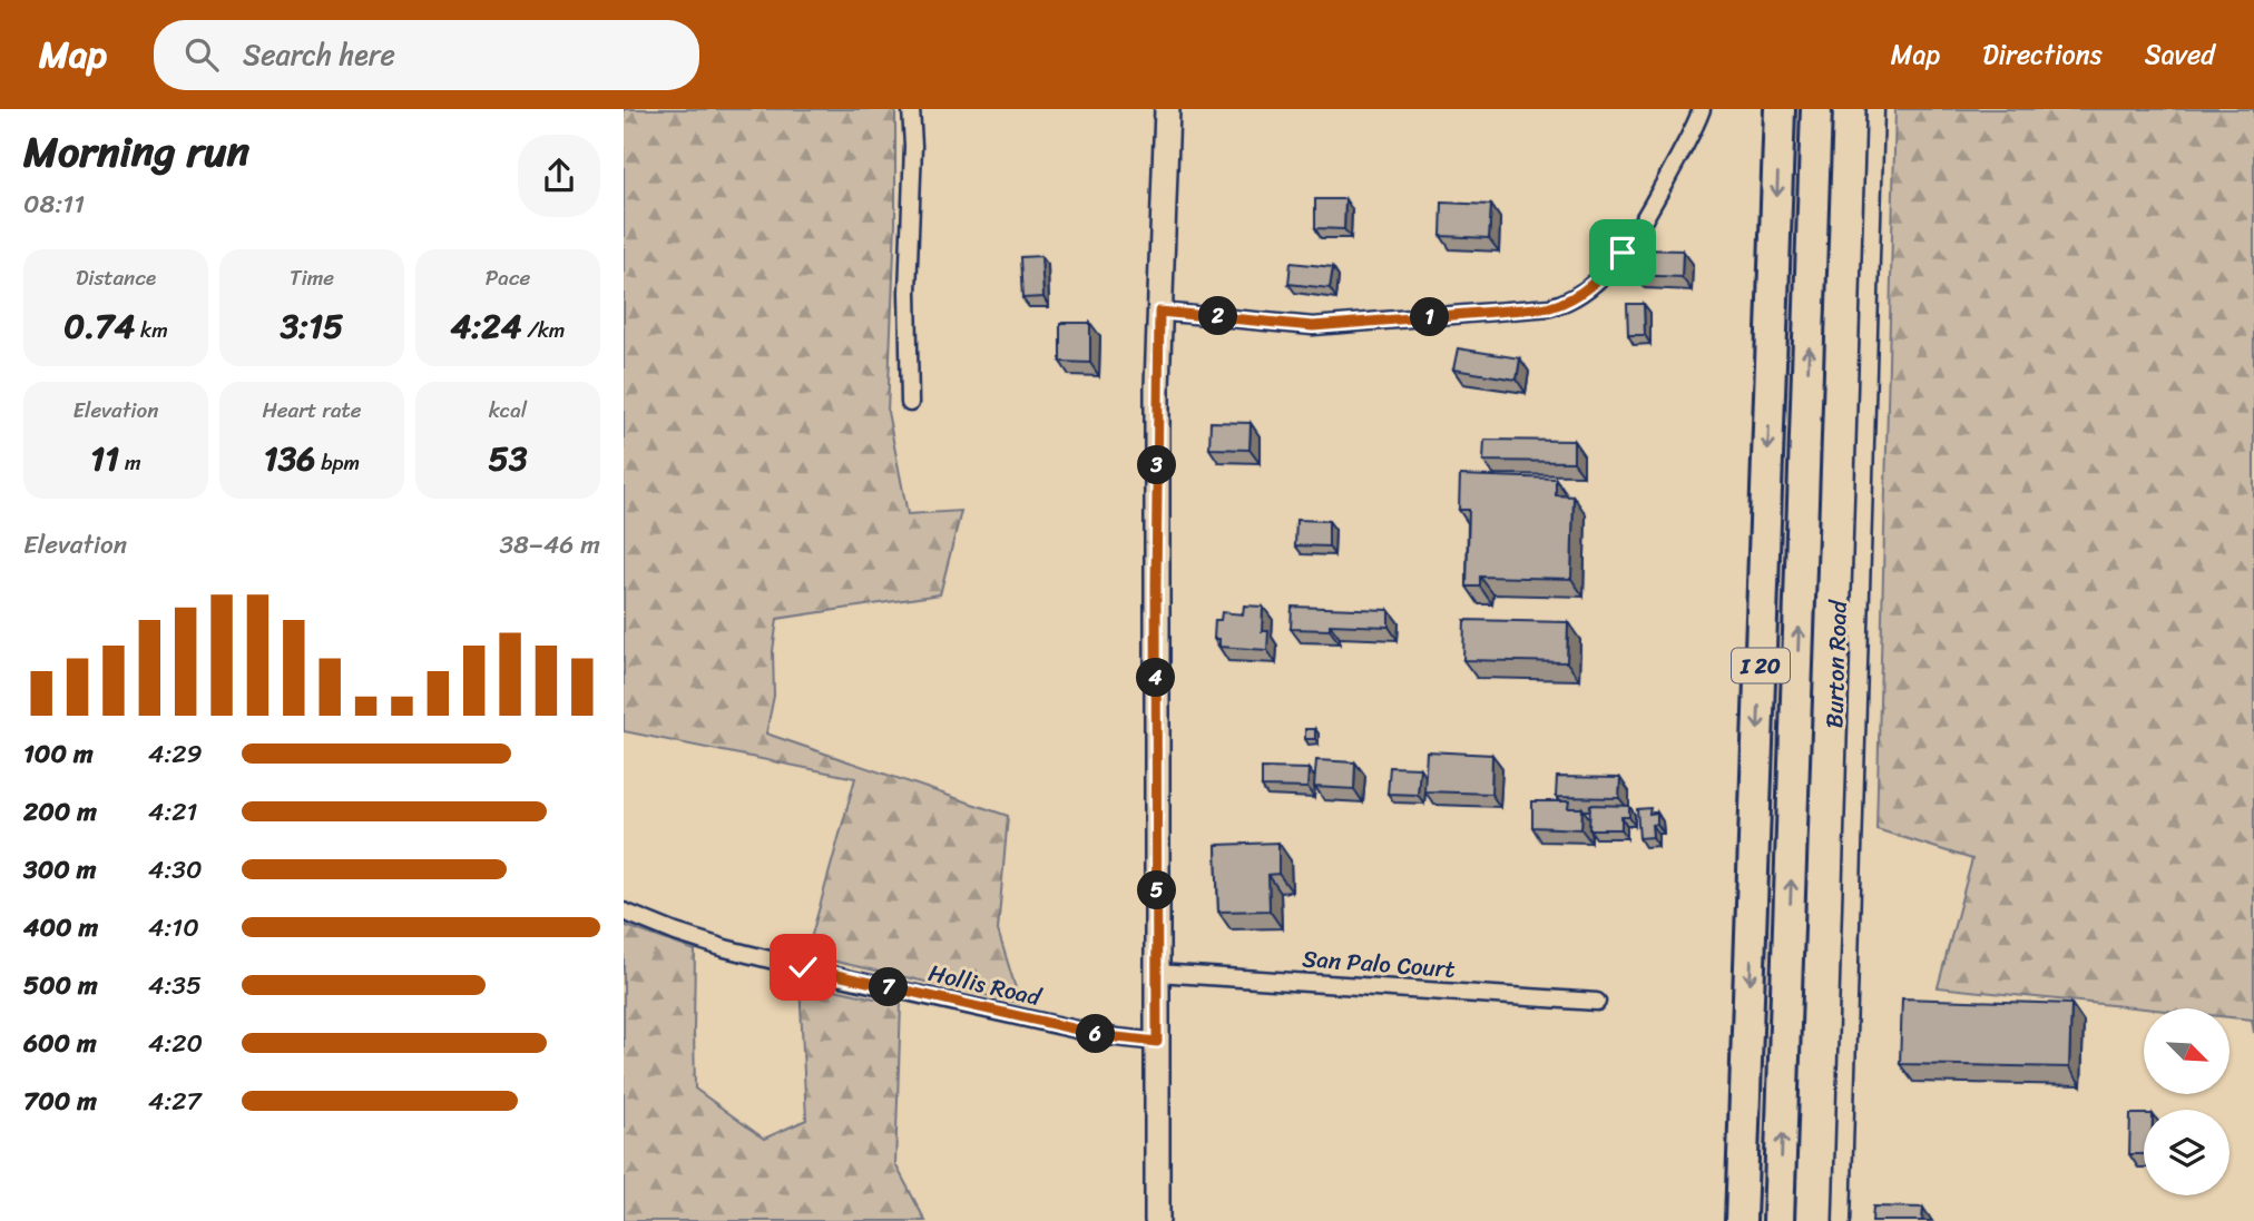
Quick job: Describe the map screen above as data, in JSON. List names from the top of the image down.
{
  "streets": {
    "highway": ["I 20"],
    "street": ["Burton Road", "San Palo Court", "Hollis Road"]
  },
  "north": "bottom right",
  "page": {
    "header": "Map",
    "search": "Search here",
    "nav": ["Map", "Directions", "Saved"],
    "heading": ["Morning run", "08:11"],
    "stats": [
      ["Distance", "0.74 km"],
      ["Time", "3:15"],
      ["Pace", "4:24 /km"],
      ["Elevation", "11 m"],
      ["Heart rate", "136 bpm"],
      ["kcal", "53"]
    ],
    "pins": [
      "2",
      "1",
      "3",
      "4",
      "5",
      "7",
      "6"
    ],
    "chart": ["Elevation", "38–46 m"],
    "list": [
      {
        "name": "100 m",
        "note": "4:29"
      },
      {
        "name": "200 m",
        "note": "4:21"
      },
      {
        "name": "300 m",
        "note": "4:30"
      },
      {
        "name": "400 m",
        "note": "4:10"
      },
      {
        "name": "500 m",
        "note": "4:35"
      },
      {
        "name": "600 m",
        "note": "4:20"
      },
      {
        "name": "700 m",
        "note": "4:27"
      }
    ]
  }
}
